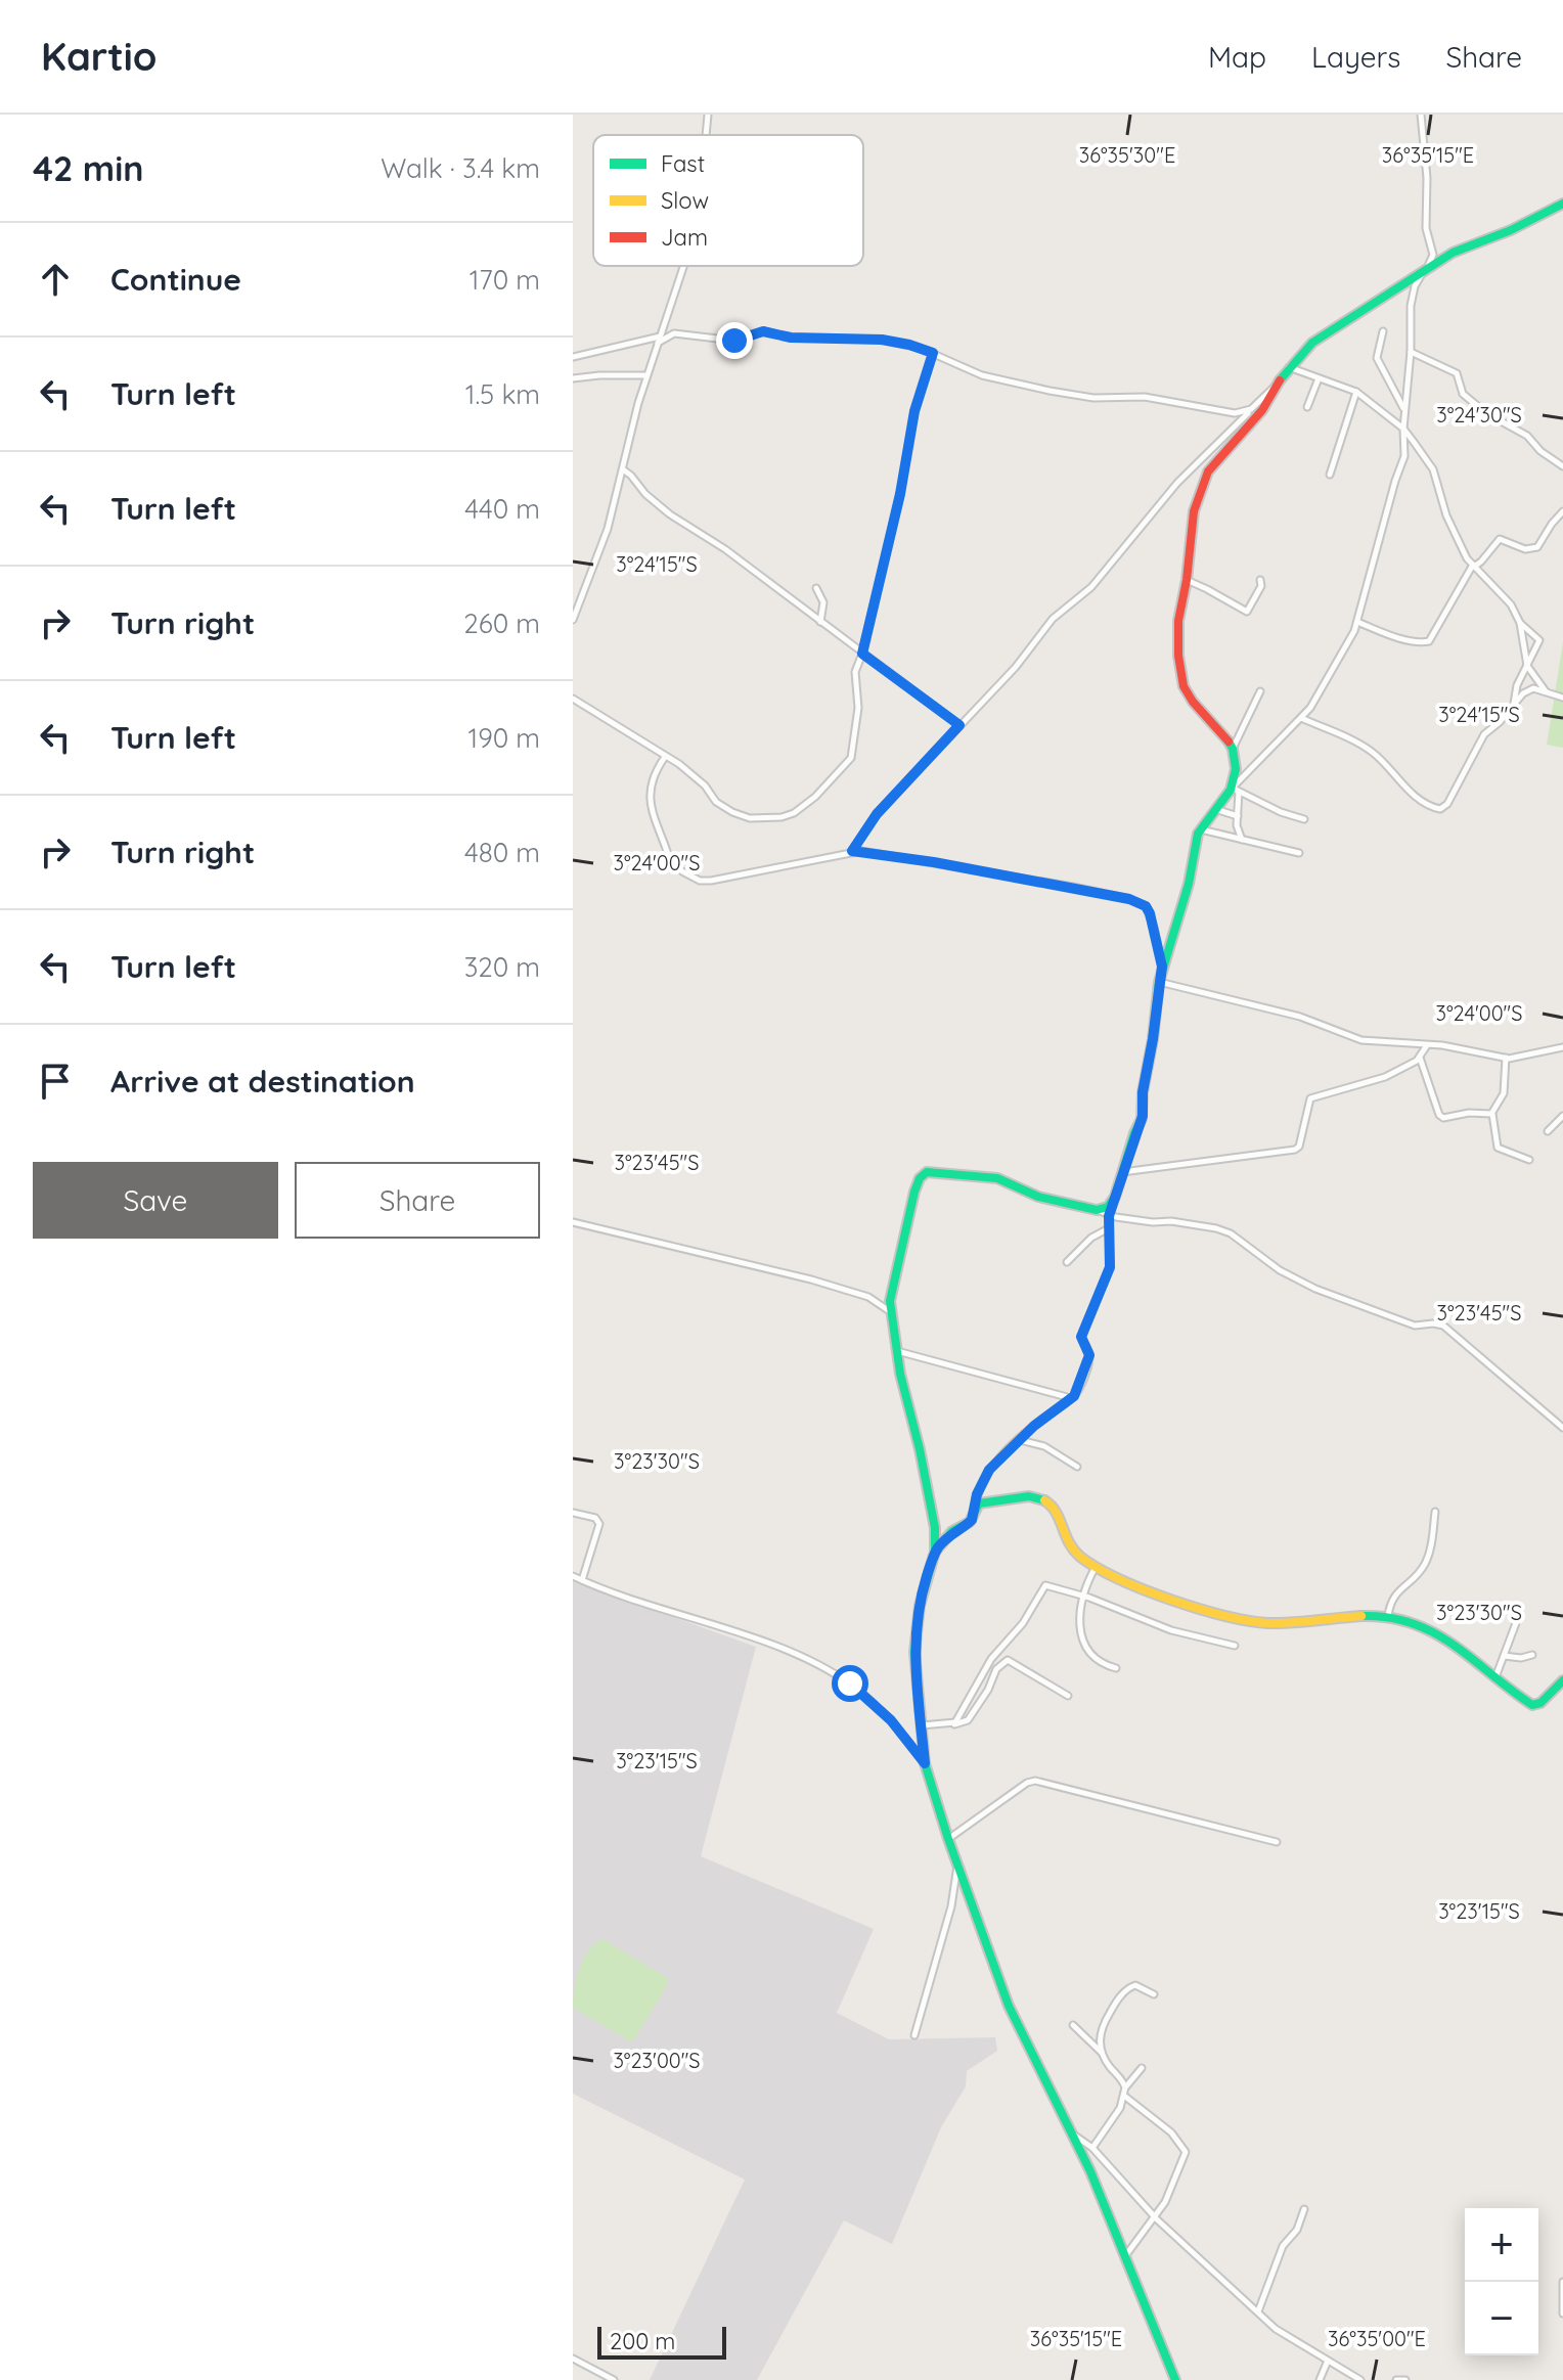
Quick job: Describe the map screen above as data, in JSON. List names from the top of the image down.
{
  "legend": ["Fast", "Slow", "Jam"],
  "scale_bar": "200 m",
  "page": {
    "header": "Kartio",
    "nav": ["Map", "Layers", "Share"],
    "heading": ["42 min", "Walk · 3.4 km"],
    "list": [
      ["Continue", "170 m"],
      ["Turn left", "1.5 km"],
      ["Turn left", "440 m"],
      ["Turn right", "260 m"],
      ["Turn left", "190 m"],
      ["Turn right", "480 m"],
      ["Turn left", "320 m"],
      "Arrive at destination"
    ],
    "buttons": ["Save", "Share"],
    "map_buttons": ["+", "−"],
    "scale": "200 m"
  },
  "coordinates": [
    "36°35'30\"E",
    "36°35'15\"E",
    "3°24'30\"S",
    "3°24'15\"S",
    "3°24'00\"S",
    "3°23'45\"S",
    "3°23'30\"S",
    "3°23'15\"S",
    "3°23'00\"S",
    "36°35'00\"E"
  ]
}
